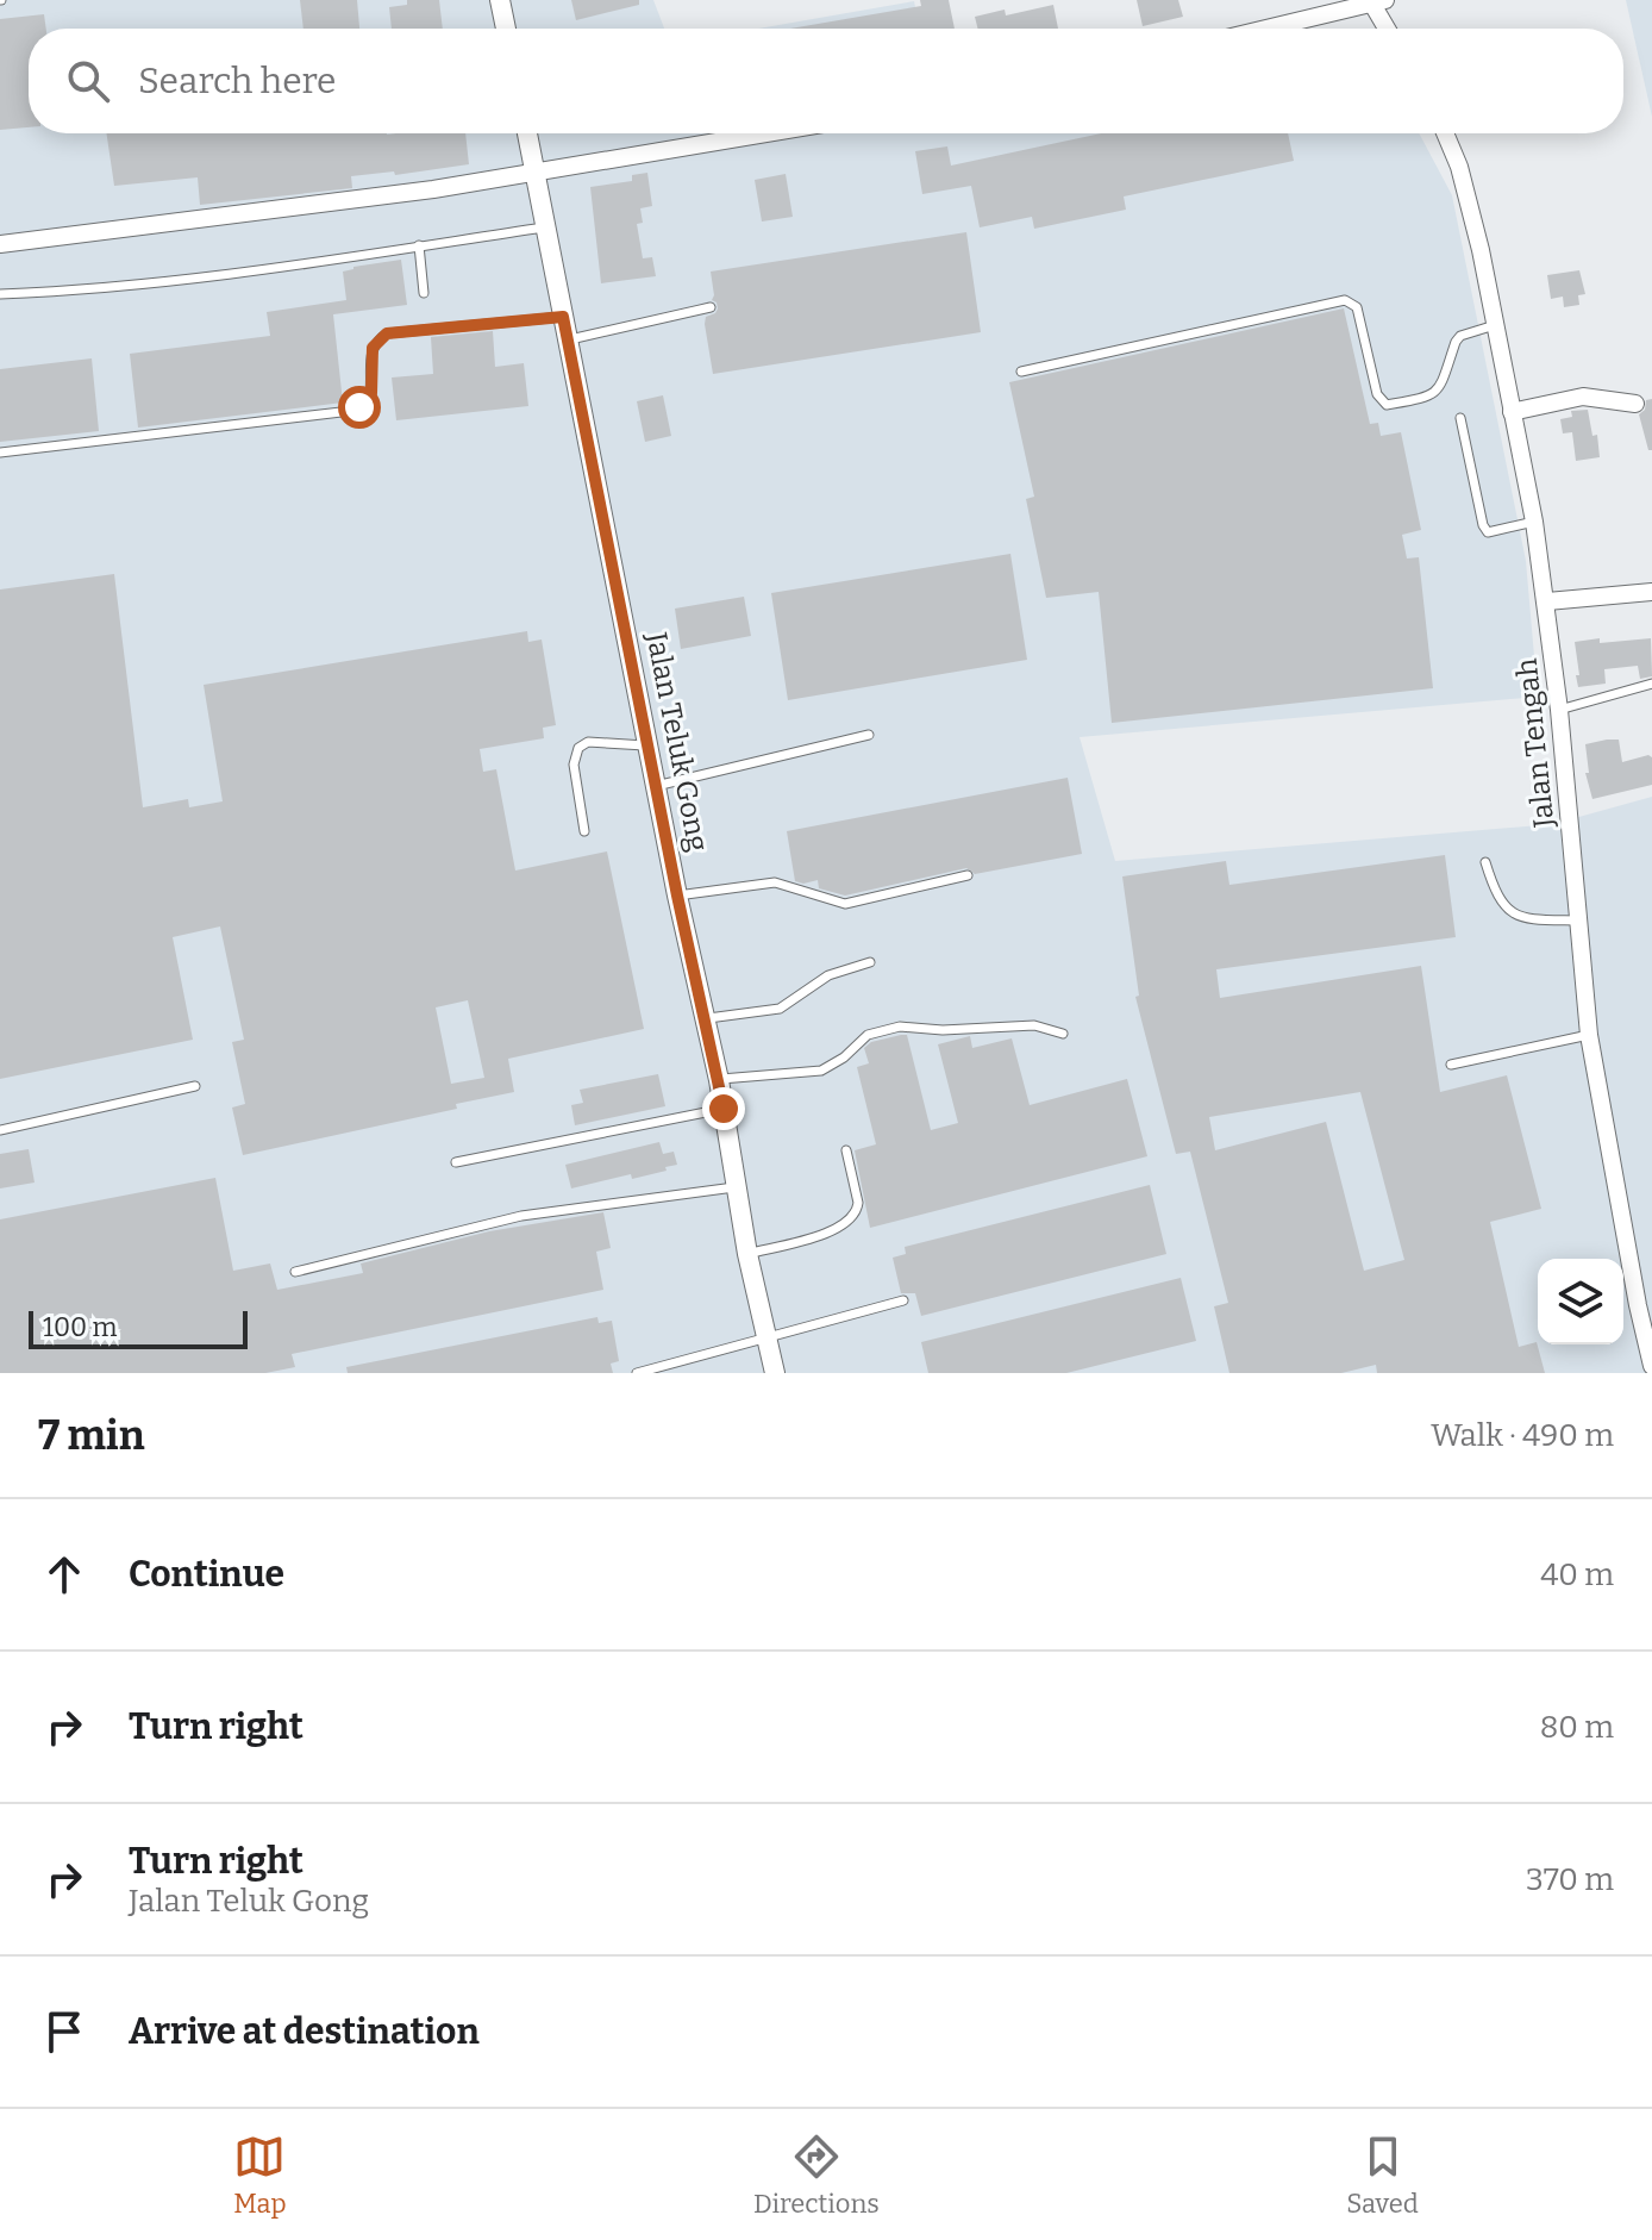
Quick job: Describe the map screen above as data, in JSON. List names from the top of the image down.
{
  "streets": {
    "street": ["Jalan Teluk Gong", "Jalan Tengah"]
  },
  "scale_bar": "100 m",
  "page": {
    "search": "Search here",
    "scale": "100 m",
    "heading": ["7 min", "Walk · 490 m"],
    "list": [
      ["Continue", "40 m"],
      ["Turn right", "80 m"],
      ["Turn right", "Jalan Teluk Gong", "370 m"],
      "Arrive at destination"
    ],
    "nav": ["Map", "Directions", "Saved"]
  }
}
